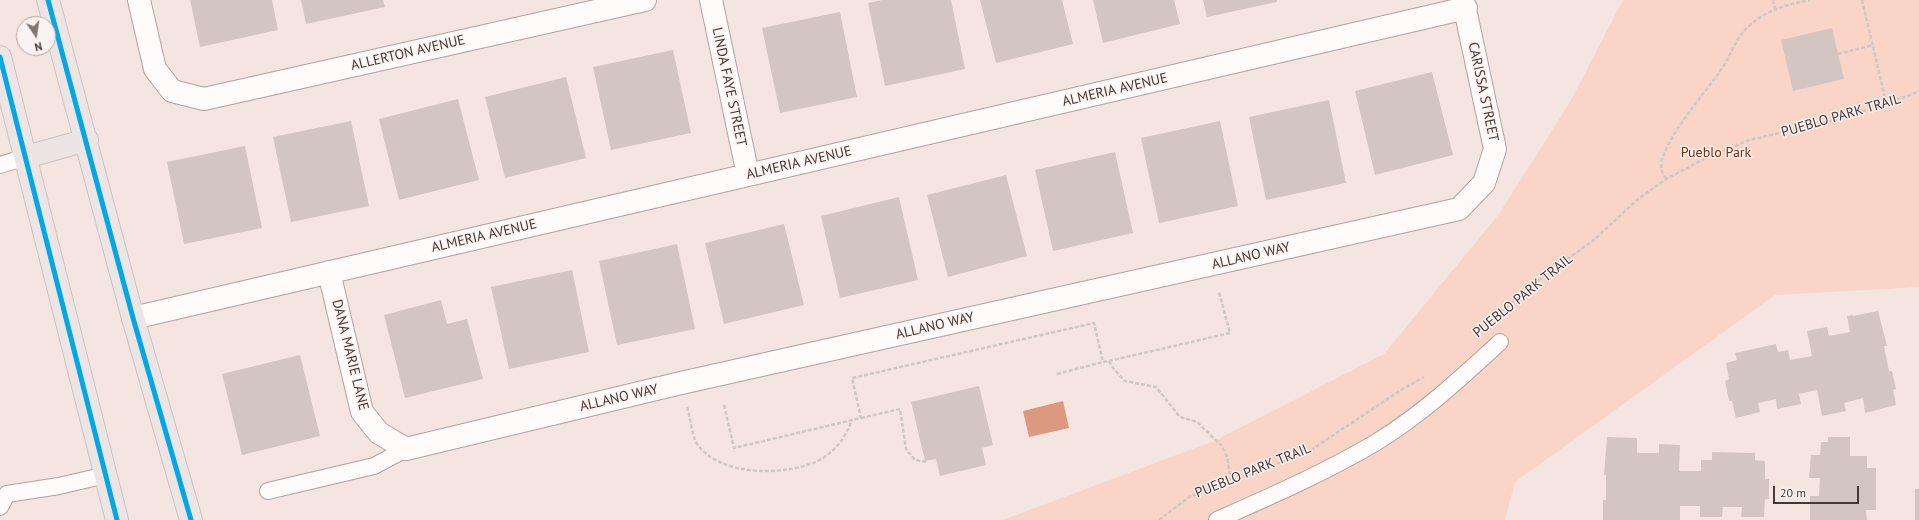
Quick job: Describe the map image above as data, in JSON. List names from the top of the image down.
{
  "streets": {
    "street": [
      "ALLERTON AVENUE",
      "LINDA FAYE STREET",
      "ALMERIA AVENUE",
      "CARISSA STREET",
      "ALLANO WAY",
      "DANA MARIE LANE"
    ],
    "path": ["PUEBLO PARK TRAIL"]
  },
  "crossings": [
    ["LINDA FAYE STREET", "ALMERIA AVENUE"],
    ["ALMERIA AVENUE", "CARISSA STREET"],
    ["ALMERIA AVENUE", "DANA MARIE LANE"],
    ["CARISSA STREET", "ALLANO WAY"],
    ["ALLANO WAY", "DANA MARIE LANE"]
  ],
  "parks": ["Pueblo Park"],
  "scale_bar": "20 m",
  "north": "bottom"
}
